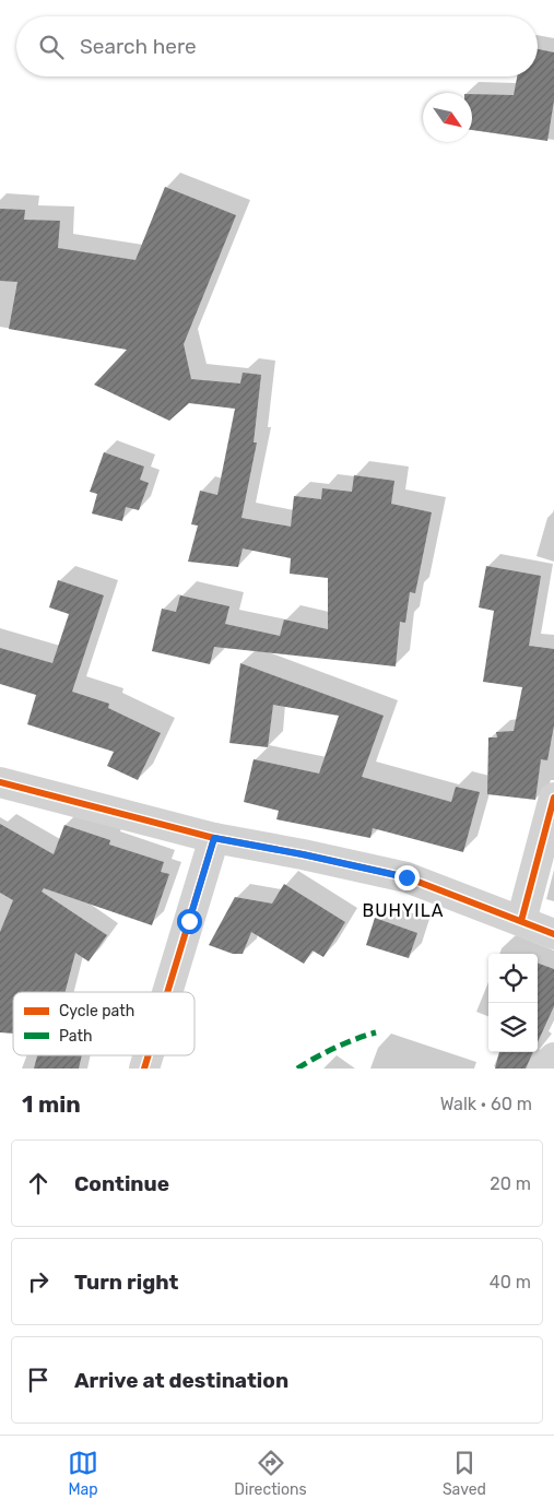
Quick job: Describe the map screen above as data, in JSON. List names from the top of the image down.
{
  "districts": ["BUHYILA"],
  "legend": ["Cycle path", "Path"],
  "north": "bottom right",
  "page": {
    "search": "Search here",
    "heading": ["1 min", "Walk · 60 m"],
    "list": [
      ["Continue", "20 m"],
      ["Turn right", "40 m"],
      "Arrive at destination"
    ],
    "nav": ["Map", "Directions", "Saved"]
  }
}
